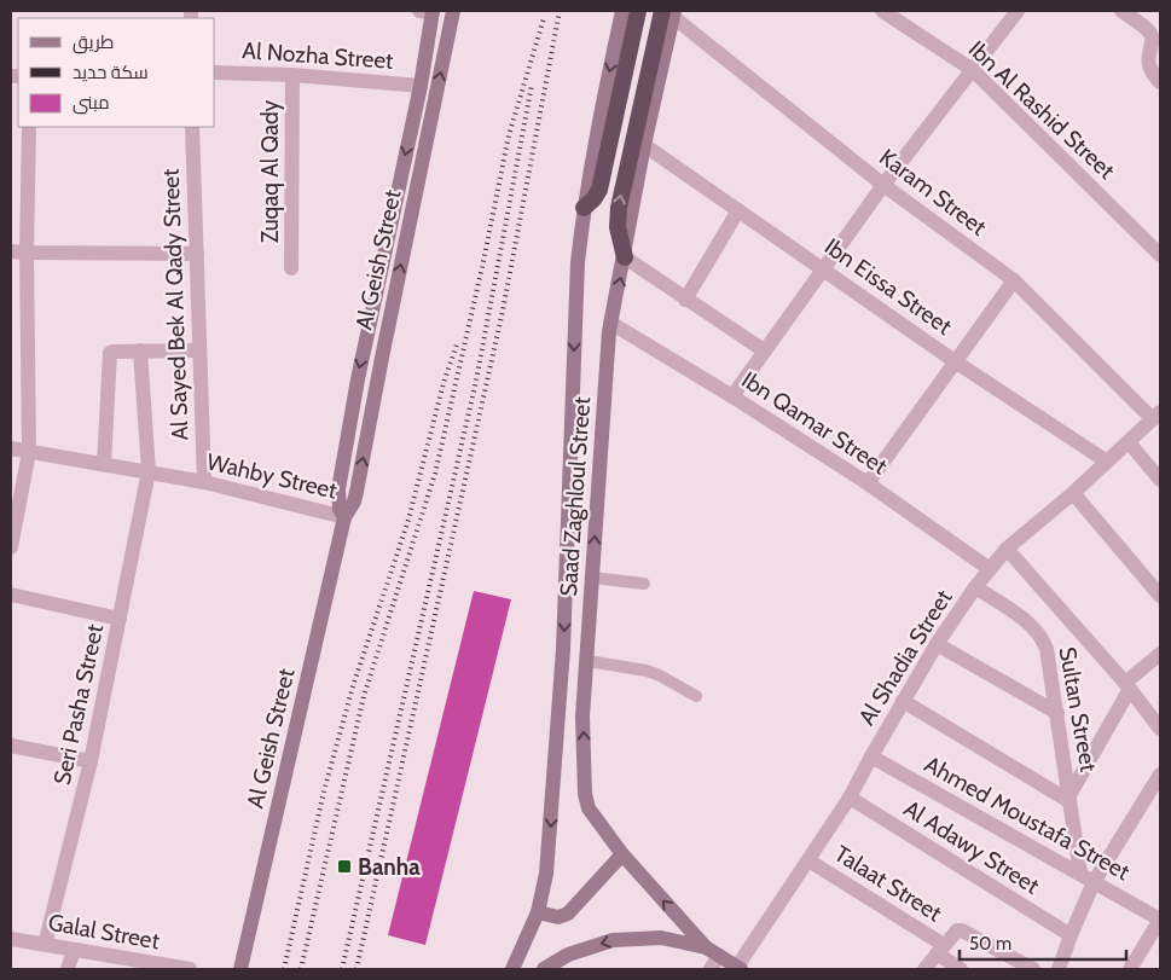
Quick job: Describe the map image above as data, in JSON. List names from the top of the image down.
{
  "streets": {
    "main road": ["Al Geish Street", "Saad Zaghloul Street"],
    "street": [
      "Al Nozha Street",
      "Ibn Al Rashid Street",
      "Zuqaq Al Qady",
      "Karam Street",
      "Ibn Eissa Street",
      "Al Sayed Bek Al Qady Street",
      "Ibn Qamar Street",
      "Wahby Street",
      "Al Shadia Street",
      "Seri Pasha Street",
      "Sultan Street",
      "Ahmed Moustafa Street",
      "Al Adawy Street",
      "Talaat Street",
      "Galal Street"
    ]
  },
  "crossings": [
    ["Al Nozha Street", "Zuqaq Al Qady"],
    ["Al Nozha Street", "Al Geish Street"],
    ["Karam Street", "Saad Zaghloul Street"],
    ["Karam Street", "Al Shadia Street"],
    ["Al Geish Street", "Wahby Street"],
    ["Ibn Eissa Street", "Saad Zaghloul Street"],
    ["Ibn Eissa Street", "Al Shadia Street"],
    ["Al Sayed Bek Al Qady Street", "Wahby Street"],
    ["Ibn Qamar Street", "Saad Zaghloul Street"],
    ["Ibn Qamar Street", "Al Shadia Street"],
    ["Wahby Street", "Seri Pasha Street"],
    ["Al Shadia Street", "Sultan Street"],
    ["Al Shadia Street", "Ahmed Moustafa Street"],
    ["Al Shadia Street", "Al Adawy Street"],
    ["Al Shadia Street", "Talaat Street"],
    ["Seri Pasha Street", "Galal Street"],
    ["Sultan Street", "Ahmed Moustafa Street"]
  ],
  "places": {
    "transit": ["Banha"]
  },
  "legend": ["طريق", "سكة حديد", "مبنى"],
  "scale_bar": "50 m"
}
